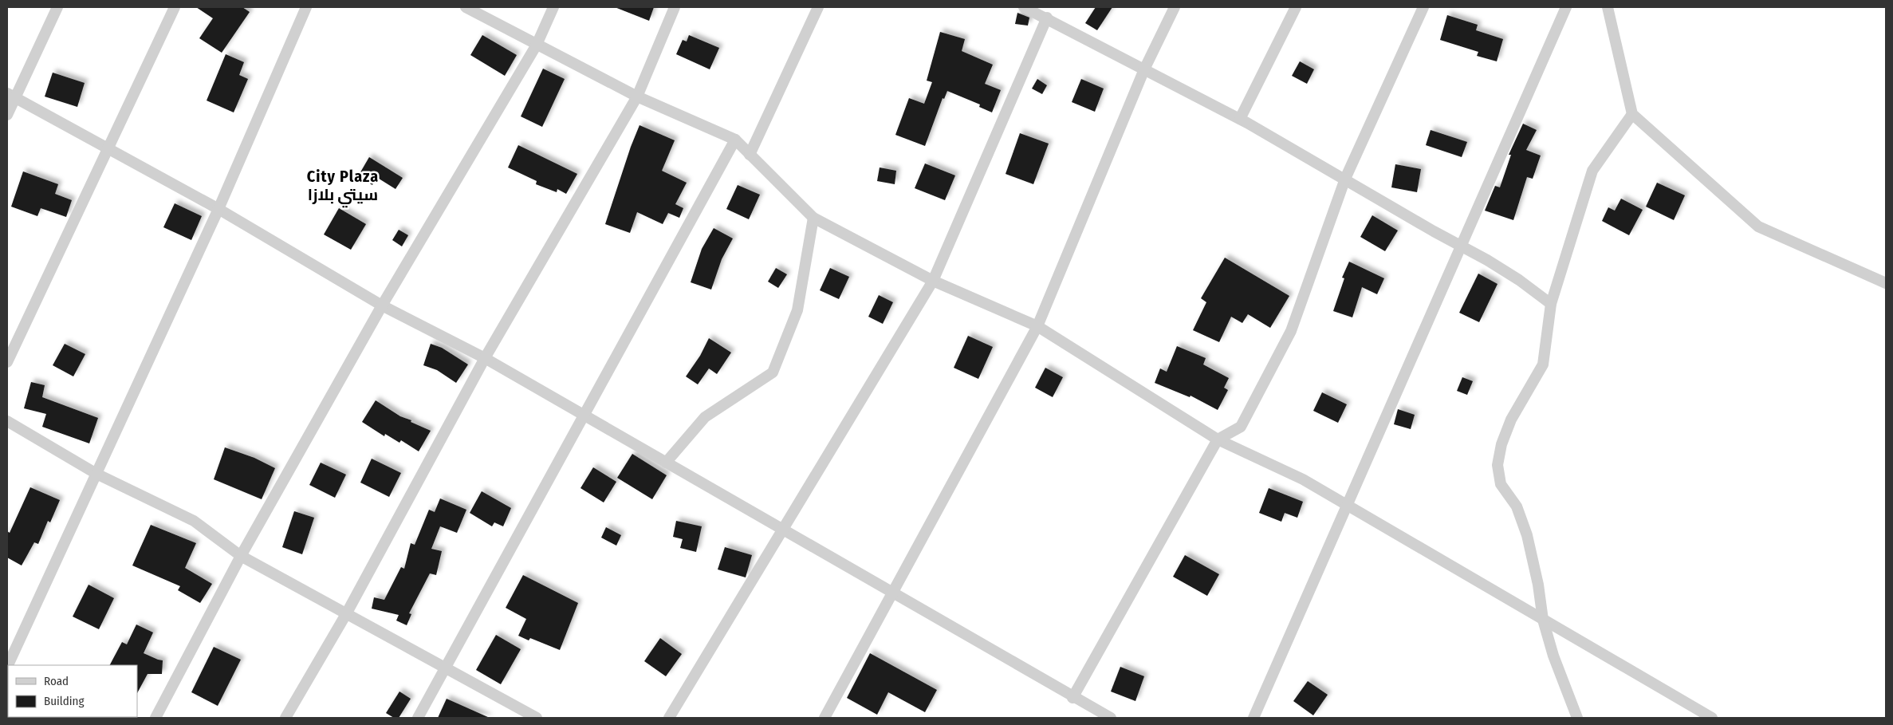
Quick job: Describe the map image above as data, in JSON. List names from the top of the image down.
{
  "districts": ["City Plaza سيتي بلازا"],
  "legend": ["Road", "Building"]
}
